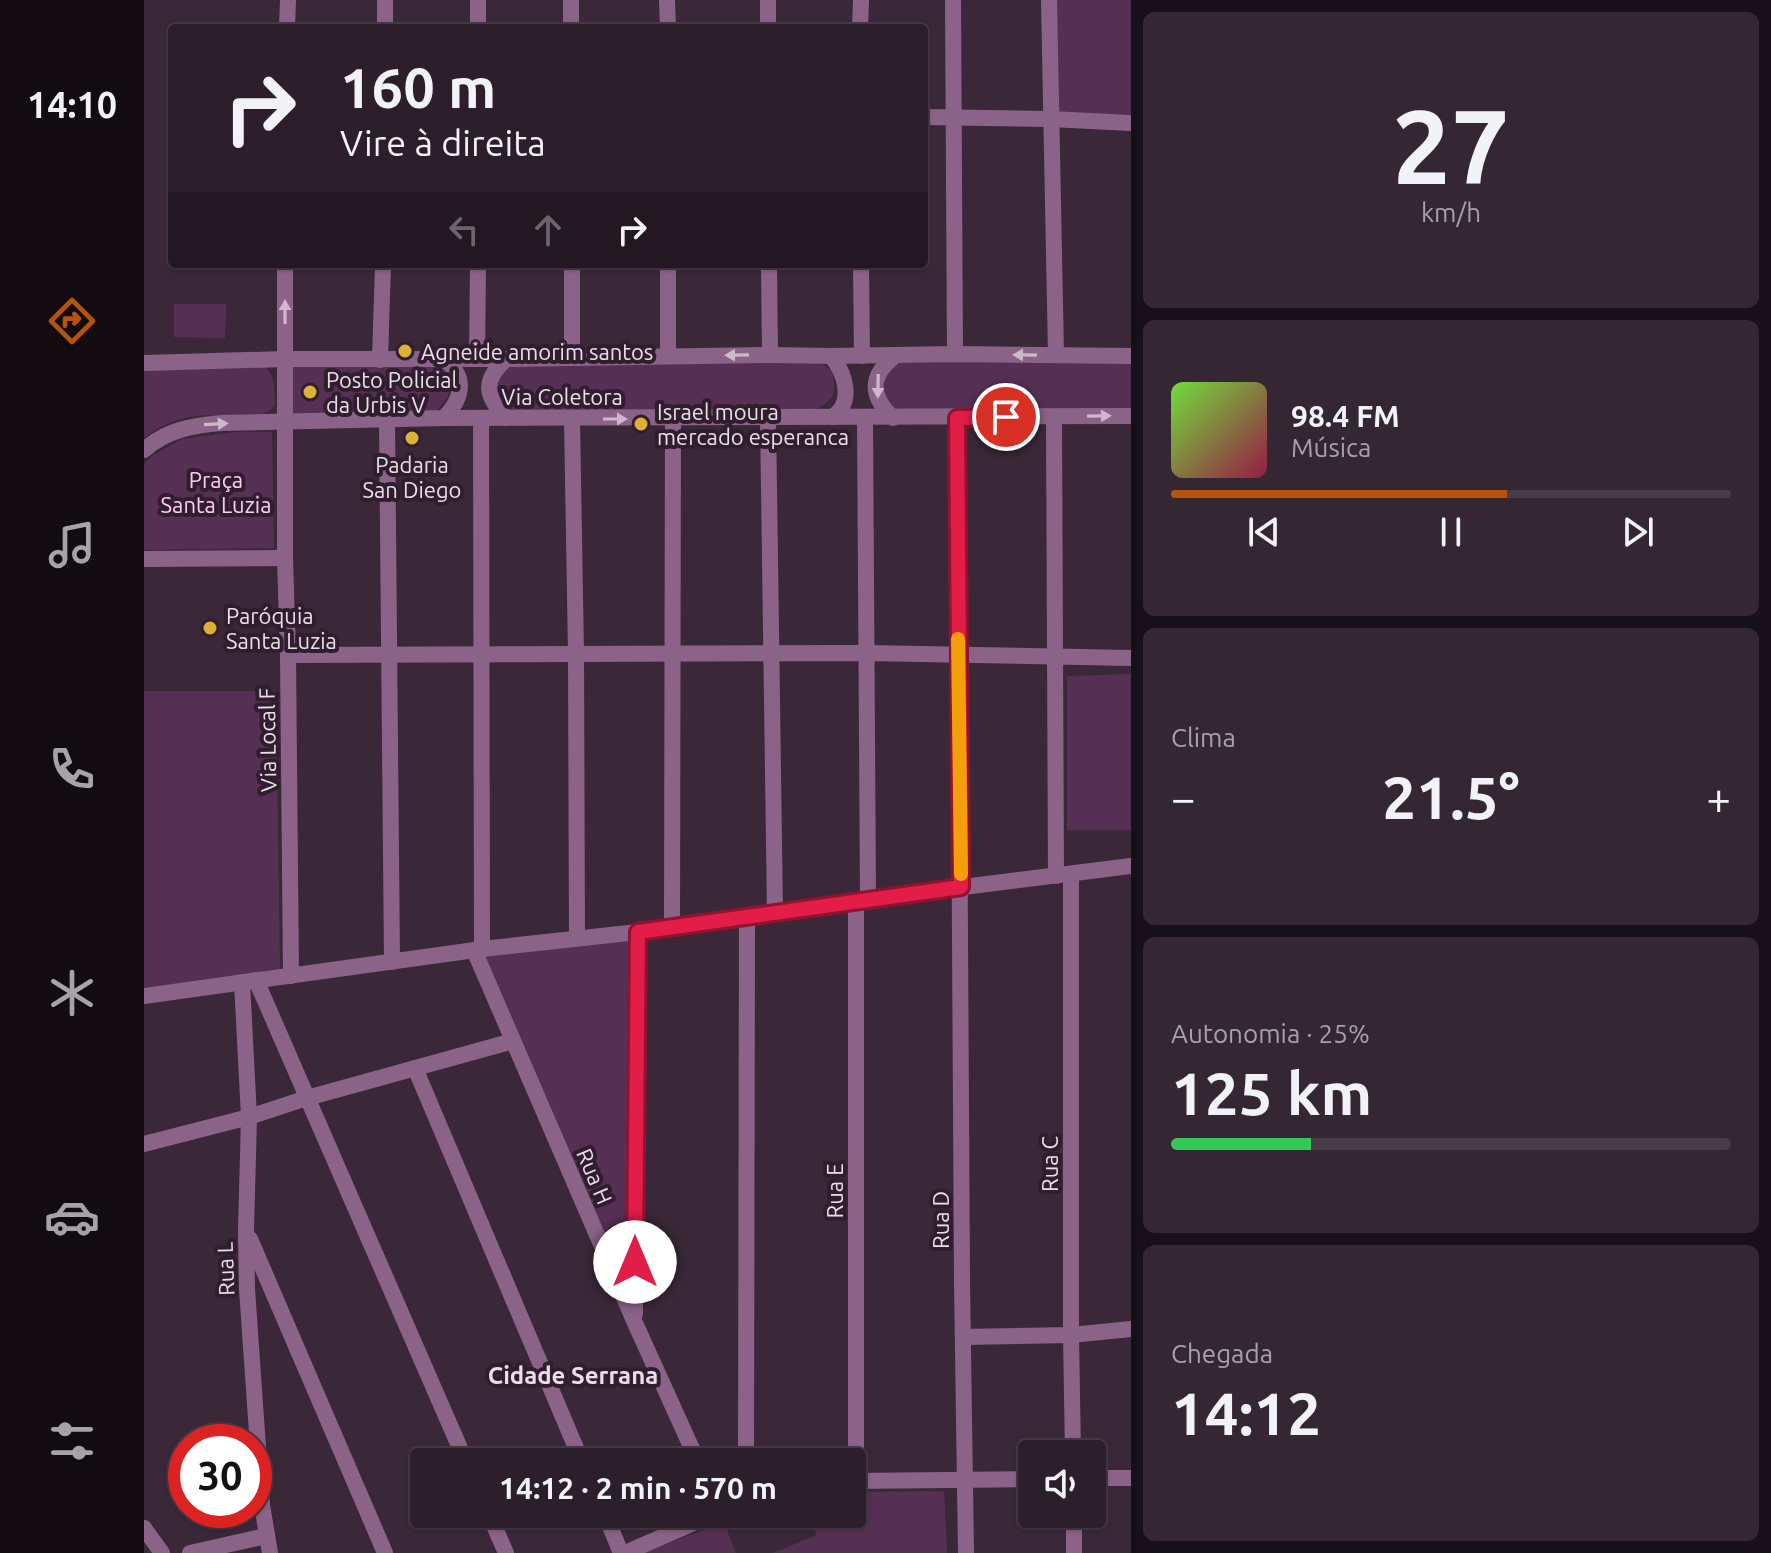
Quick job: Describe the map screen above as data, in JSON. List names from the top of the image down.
{
  "streets": {
    "street": [
      "Via Coletora",
      "Via Local F",
      "Rua C",
      "Rua H",
      "Rua E",
      "Rua D",
      "Rua L"
    ]
  },
  "crossings": [
    ["Via Coletora", "Via Local F"],
    ["Via Coletora", "Rua C"],
    ["Via Coletora", "Rua E"],
    ["Via Coletora", "Rua D"]
  ],
  "districts": ["Cidade Serrana"],
  "parks": ["Praça Santa Luzia"],
  "places": [
    "Agneide amorim santos",
    "Posto Policial da Urbis V",
    "Israel moura mercado esperanca",
    "Padaria San Diego",
    "Paróquia Santa Luzia"
  ],
  "page": {
    "tabs": "14:10",
    "tile": [
      ["27", "km/h"],
      "Clima",
      ["Autonomia · 25%", "125 km"],
      ["Chegada", "14:12"]
    ],
    "turn": ["160 m", "Vire à direita"],
    "song": ["98.4 FM", "Música"],
    "heat": ["−", "21.5°", "+"],
    "limit": "30",
    "trip": "14:12 · 2 min · 570 m"
  }
}
